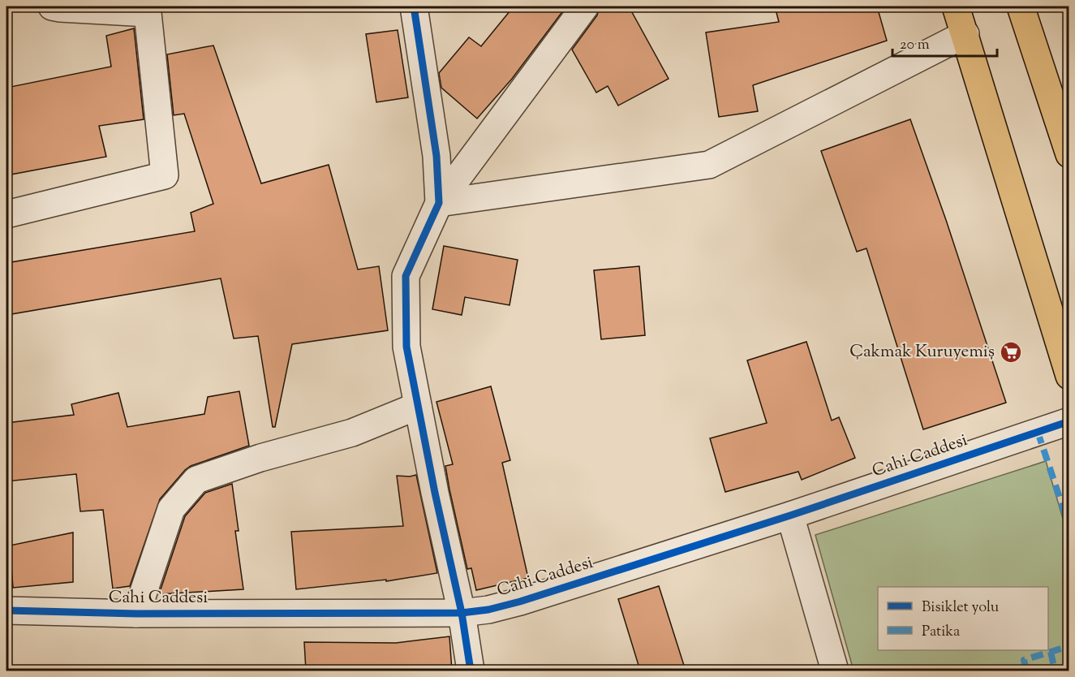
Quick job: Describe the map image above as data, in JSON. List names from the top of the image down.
{
  "streets": {
    "street": ["Cahi Caddesi"]
  },
  "places": {
    "supermarket": ["Çakmak Kuruyemiş"]
  },
  "legend": ["Bisiklet yolu", "Patika"],
  "scale_bar": "20 m"
}
